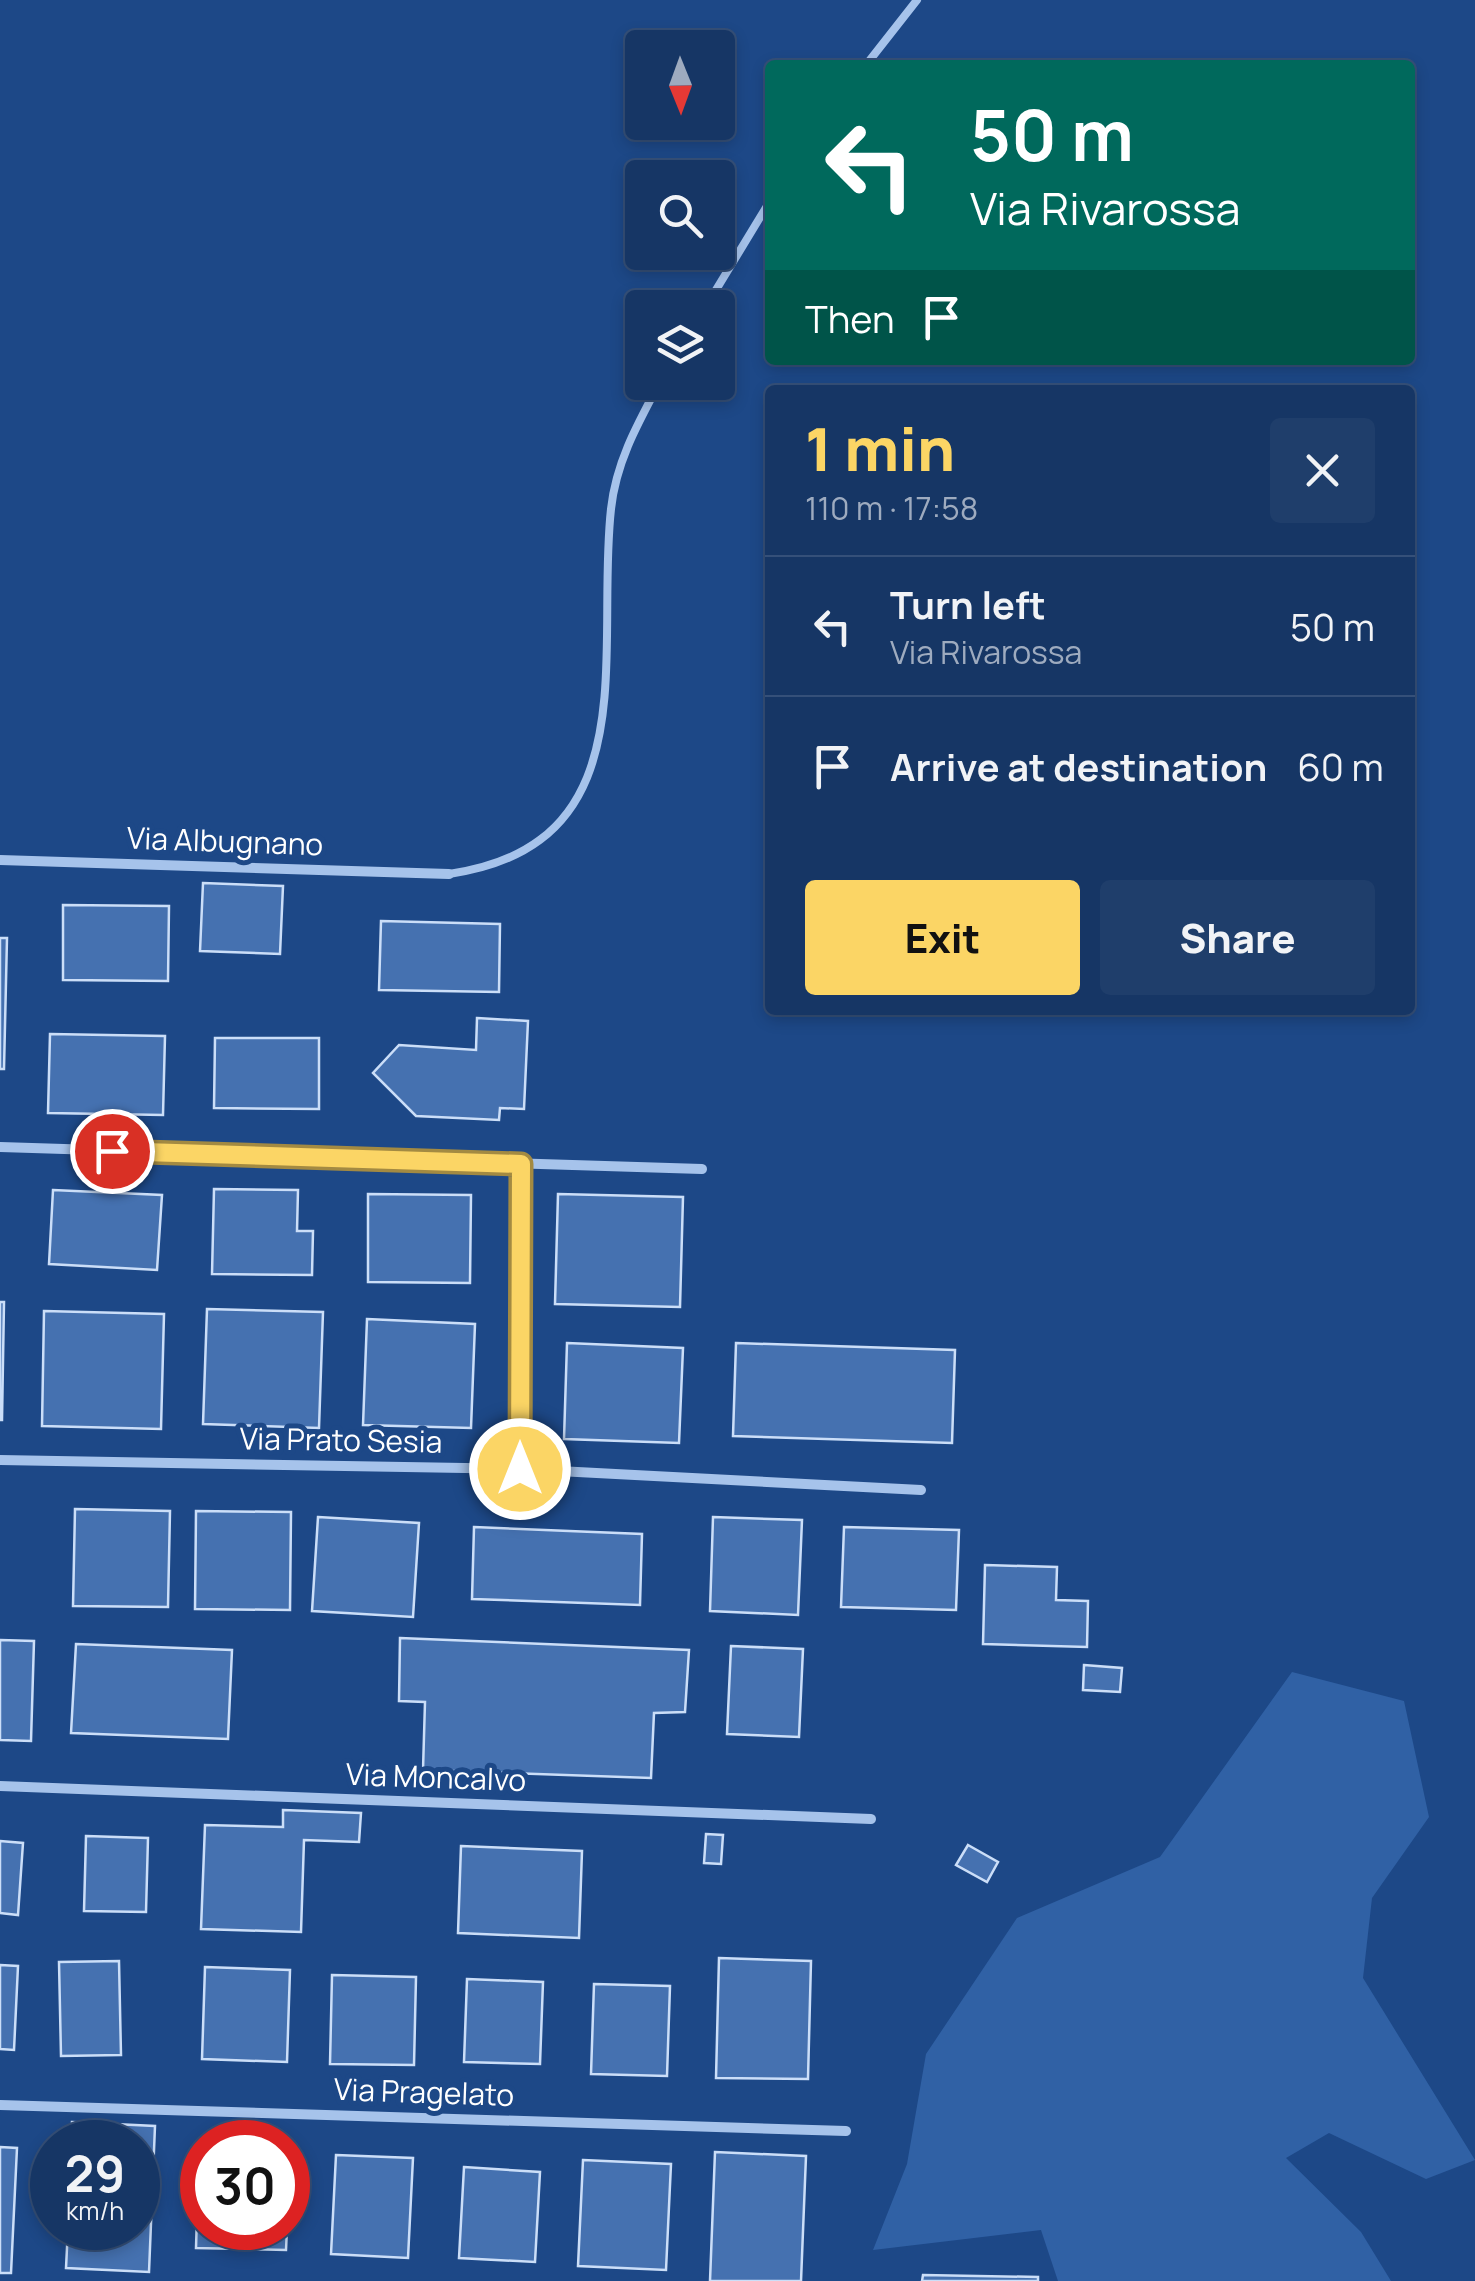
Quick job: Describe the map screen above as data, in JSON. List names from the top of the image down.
{
  "streets": {
    "street": [
      "Via Albugnano",
      "Via Prato Sesia",
      "Via Moncalvo",
      "Via Pragelato"
    ]
  },
  "north": "bottom",
  "page": {
    "turn": ["50 m", "Via Rivarossa"],
    "then": "Then",
    "heading": ["1 min", "110 m · 17:58"],
    "list": [
      {
        "name": "Turn left",
        "note": "Via Rivarossa",
        "value": "50 m"
      },
      {
        "name": "Arrive at destination",
        "value": "60 m"
      }
    ],
    "buttons": ["Exit", "Share"],
    "speed": "29 km/h",
    "limit": "30"
  }
}
